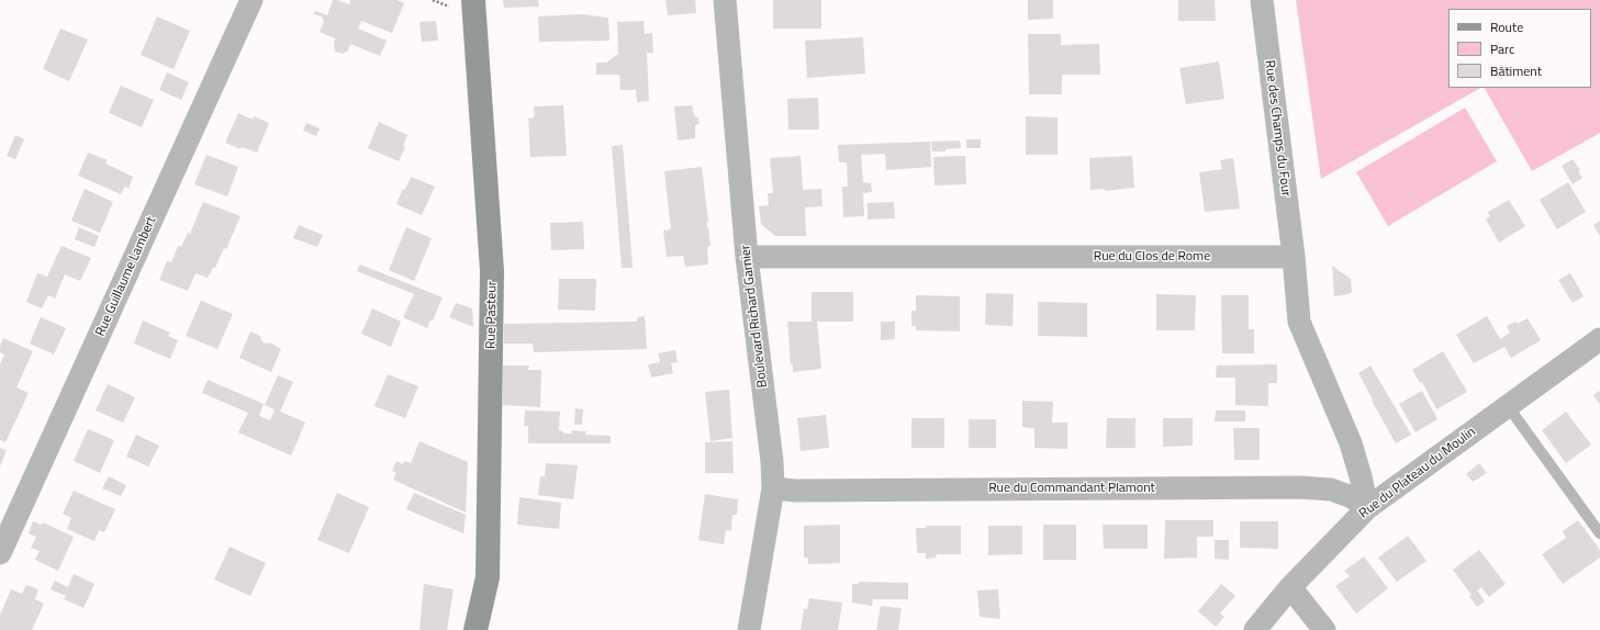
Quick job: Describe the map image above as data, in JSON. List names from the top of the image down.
{
  "streets": {
    "main road": ["Rue Pasteur"],
    "street": [
      "Rue des Champs du Four",
      "Rue du Clos de Rome",
      "Rue Guillaume Lambert",
      "Boulevard Richard Garnier",
      "Rue du Plateau du Moulin",
      "Rue du Commandant Plamont"
    ]
  },
  "crossings": [
    ["Rue des Champs du Four", "Rue du Clos de Rome"],
    ["Rue du Clos de Rome", "Boulevard Richard Garnier"],
    ["Boulevard Richard Garnier", "Rue du Commandant Plamont"],
    ["Rue du Plateau du Moulin", "Rue du Commandant Plamont"]
  ],
  "legend": ["Route", "Parc", "Bâtiment"]
}
